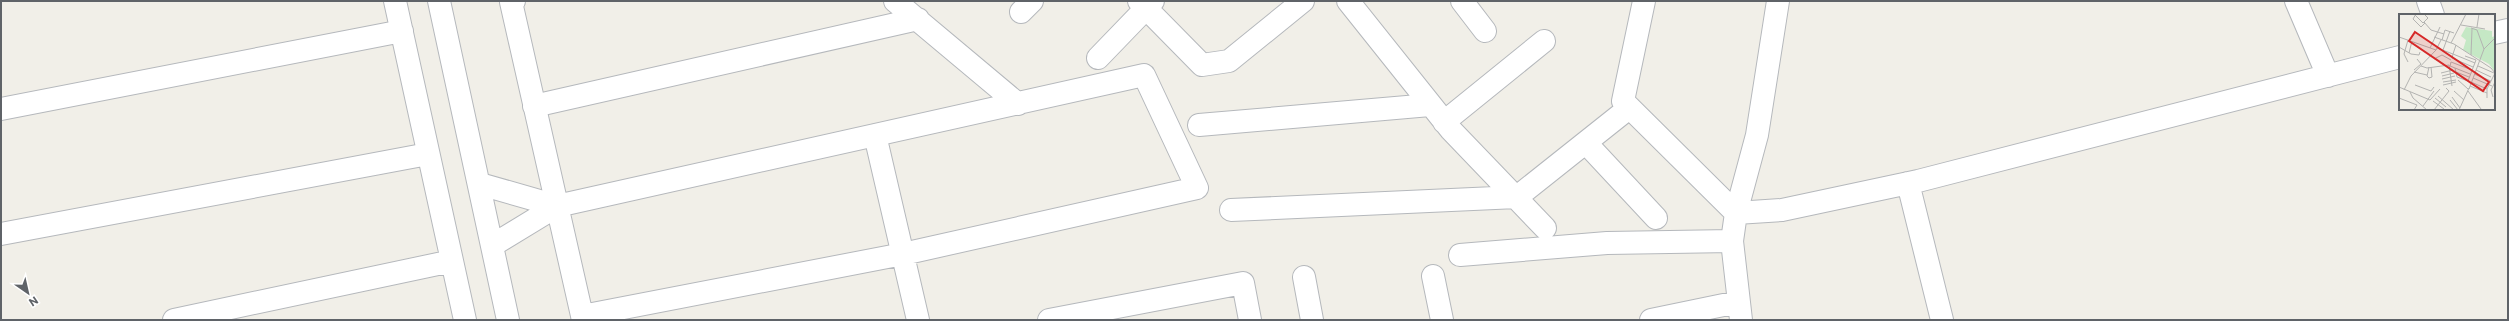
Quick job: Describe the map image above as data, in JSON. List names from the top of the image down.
{
  "north": "bottom right"
}
